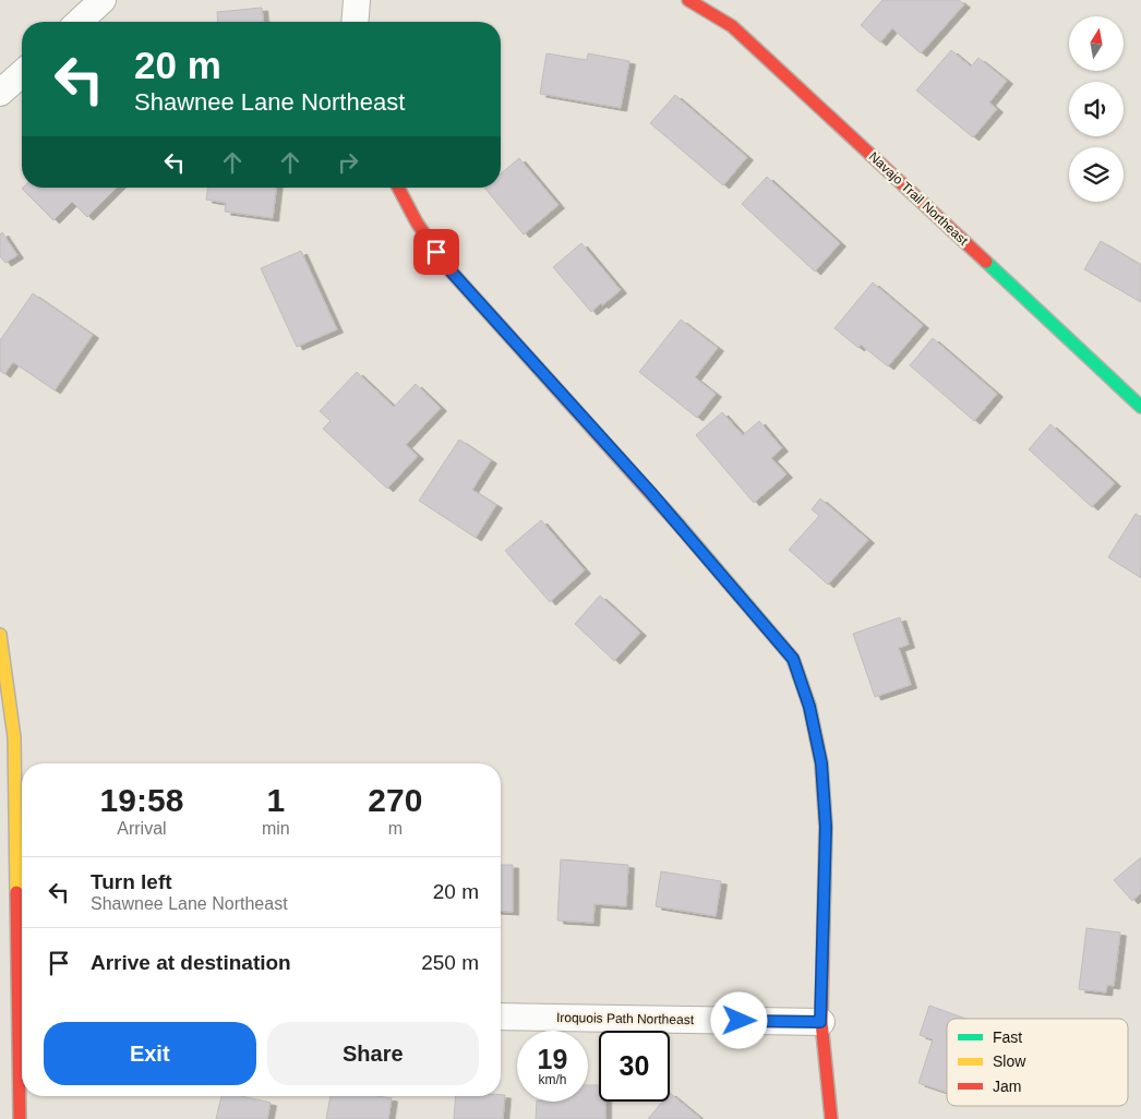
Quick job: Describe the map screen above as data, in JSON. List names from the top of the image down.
{
  "streets": {
    "street": ["Navajo Trail Northeast", "Iroquois Path Northeast"]
  },
  "legend": ["Fast", "Slow", "Jam"],
  "north": "top",
  "page": {
    "turn": ["20 m", "Shawnee Lane Northeast"],
    "eta": [
      "19:58",
      "Arrival",
      "1",
      "min",
      "270",
      "m"
    ],
    "list": [
      {
        "name": "Turn left",
        "note": "Shawnee Lane Northeast",
        "value": "20 m"
      },
      {
        "name": "Arrive at destination",
        "value": "250 m"
      }
    ],
    "buttons": ["Exit", "Share"],
    "speed": "19 km/h",
    "limit": "30"
  }
}
